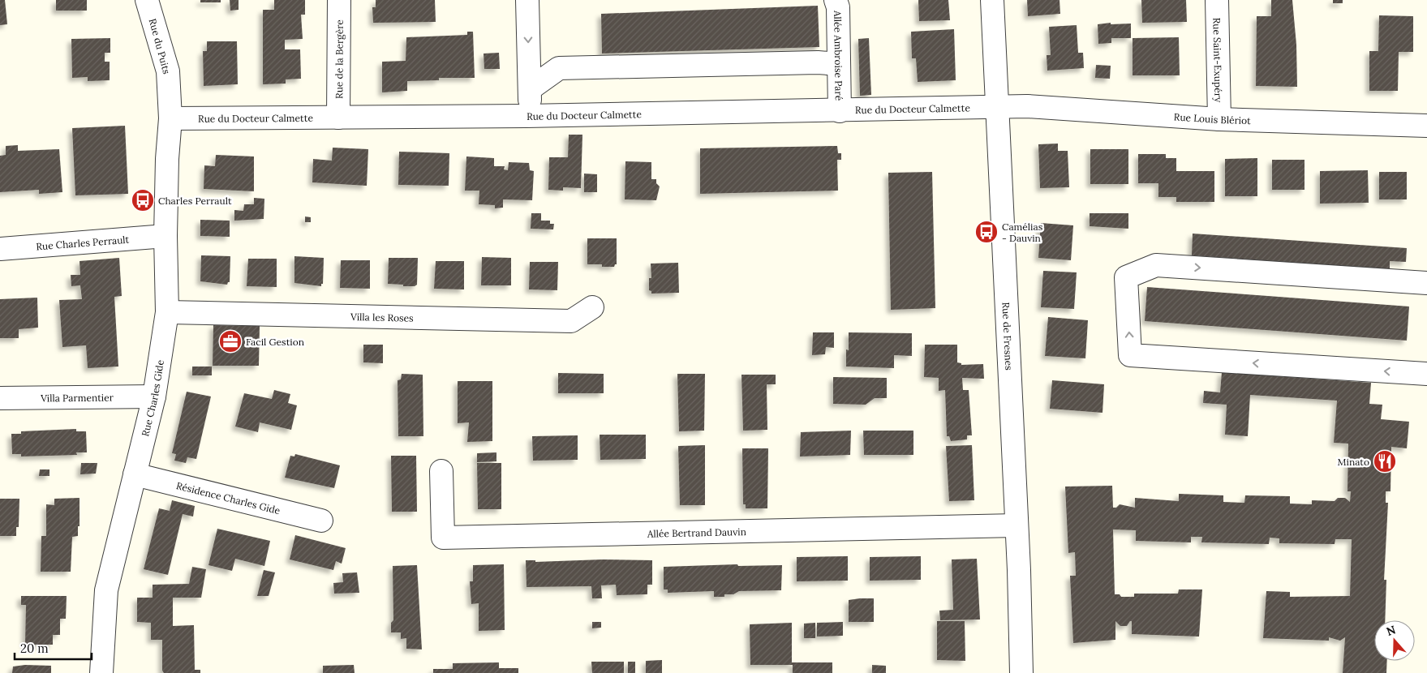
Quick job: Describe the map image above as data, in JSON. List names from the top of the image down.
{
  "streets": {
    "street": [
      "Rue du Puits",
      "Allée Ambroise Paré",
      "Rue de la Bergère",
      "Rue Saint-Exupéry",
      "Rue du Docteur Calmette",
      "Rue Louis Blériot",
      "Rue Charles Perrault",
      "Villa les Roses",
      "Rue de Fresnes",
      "Villa Parmentier",
      "Rue Charles Gide",
      "Résidence Charles Gide",
      "Allée Bertrand Dauvin"
    ]
  },
  "crossings": [
    ["Rue du Puits", "Rue du Docteur Calmette"],
    ["Rue du Puits", "Rue Charles Gide"],
    ["Allée Ambroise Paré", "Rue du Docteur Calmette"],
    ["Rue de la Bergère", "Rue du Docteur Calmette"],
    ["Rue Saint-Exupéry", "Rue Louis Blériot"],
    ["Rue du Docteur Calmette", "Rue Louis Blériot"],
    ["Rue du Docteur Calmette", "Rue de Fresnes"],
    ["Rue du Docteur Calmette", "Rue Charles Gide"],
    ["Rue Louis Blériot", "Rue de Fresnes"],
    ["Rue Charles Perrault", "Rue Charles Gide"],
    ["Villa les Roses", "Rue Charles Gide"],
    ["Rue de Fresnes", "Allée Bertrand Dauvin"],
    ["Villa Parmentier", "Rue Charles Gide"],
    ["Rue Charles Gide", "Résidence Charles Gide"]
  ],
  "places": {
    "bus stop": ["Charles Perrault", "Camélias - Dauvin"],
    "office": ["Facil Gestion"],
    "restaurant": ["Minato"]
  },
  "scale_bar": "20 m",
  "north": "top"
}
